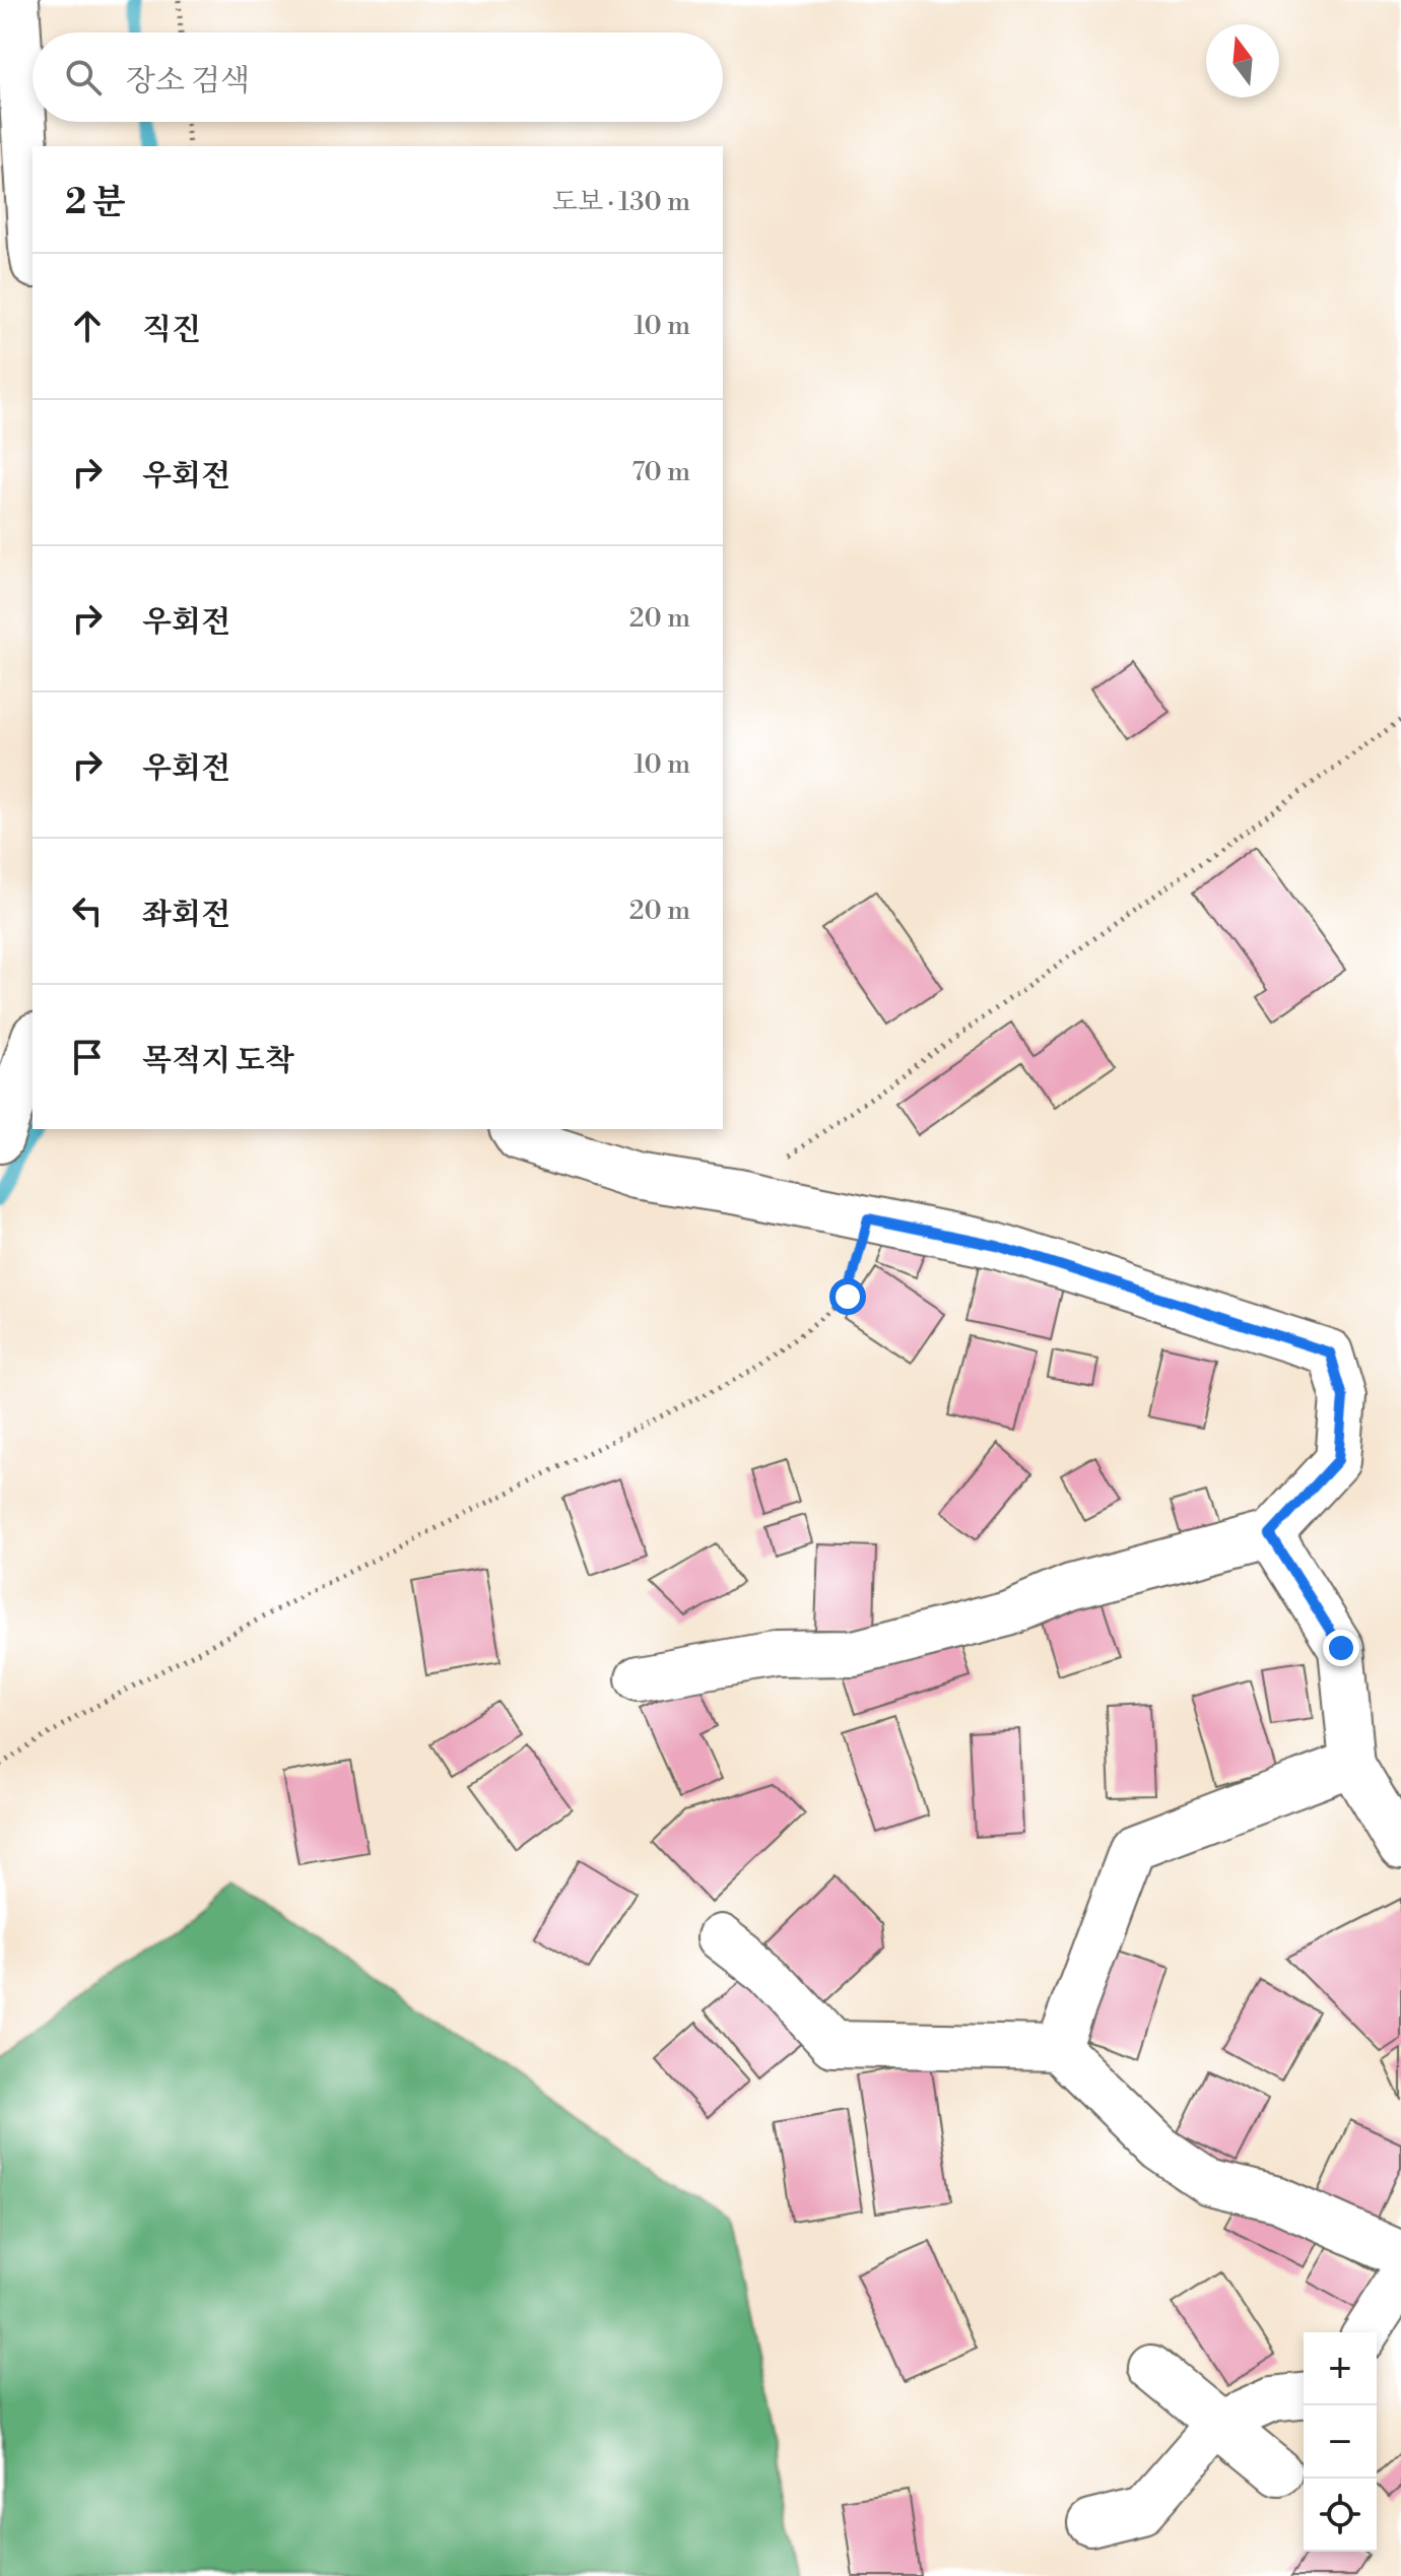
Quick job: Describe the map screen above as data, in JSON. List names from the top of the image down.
{
  "north": "top",
  "page": {
    "search": "장소 검색",
    "heading": ["2 분", "도보 · 130 m"],
    "list": [
      ["직진", "10 m"],
      ["우회전", "70 m"],
      ["우회전", "20 m"],
      ["우회전", "10 m"],
      ["좌회전", "20 m"],
      "목적지 도착"
    ],
    "map_buttons": ["+", "−"]
  }
}
